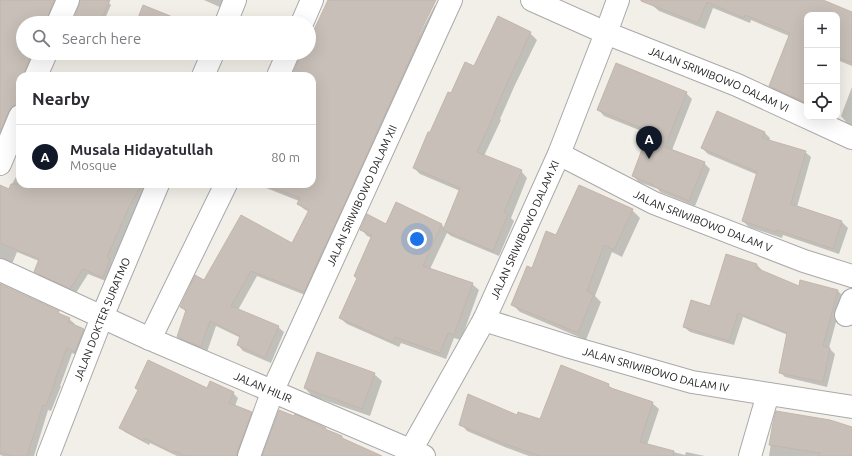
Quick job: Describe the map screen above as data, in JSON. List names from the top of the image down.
{
  "streets": {
    "street": [
      "JALAN SRIWIBOWO DALAM VI",
      "JALAN SRIWIBOWO DALAM XII",
      "JALAN SRIWIBOWO DALAM V",
      "JALAN SRIWIBOWO DALAM XI",
      "JALAN DOKTER SURATMO",
      "JALAN SRIWIBOWO DALAM IV",
      "JALAN HILIR"
    ]
  },
  "crossings": [
    ["JALAN SRIWIBOWO DALAM VI", "JALAN SRIWIBOWO DALAM XI"],
    ["JALAN SRIWIBOWO DALAM XII", "JALAN HILIR"],
    ["JALAN SRIWIBOWO DALAM V", "JALAN SRIWIBOWO DALAM XI"],
    ["JALAN SRIWIBOWO DALAM XI", "JALAN SRIWIBOWO DALAM IV"],
    ["JALAN SRIWIBOWO DALAM XI", "JALAN HILIR"],
    ["JALAN DOKTER SURATMO", "JALAN HILIR"]
  ],
  "page": {
    "map_buttons": ["+", "−"],
    "search": "Search here",
    "heading": "Nearby",
    "list": [
      {
        "mark": "A",
        "name": "Musala Hidayatullah",
        "note": "Mosque",
        "value": "80 m"
      }
    ],
    "pins": "A"
  }
}
